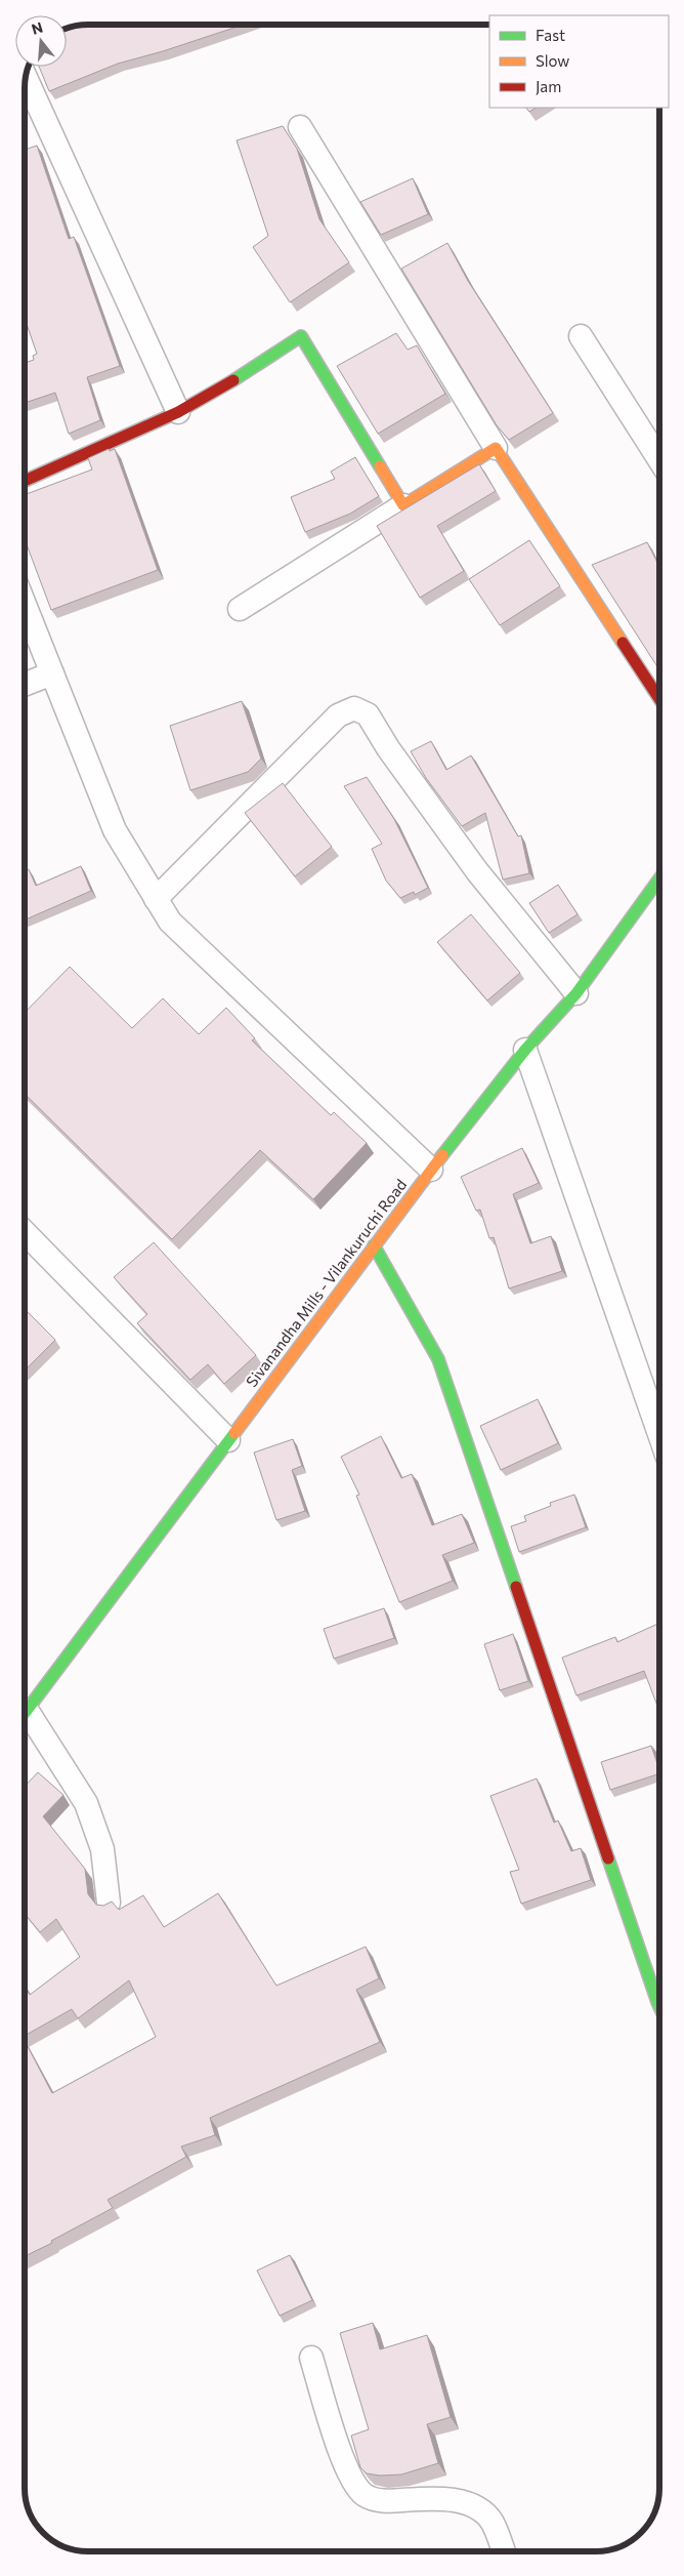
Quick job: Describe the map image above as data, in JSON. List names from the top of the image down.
{
  "streets": {
    "street": ["Sivanandha Mills - Vilankuruchi Road"]
  },
  "legend": ["Fast", "Slow", "Jam"],
  "north": "top"
}
